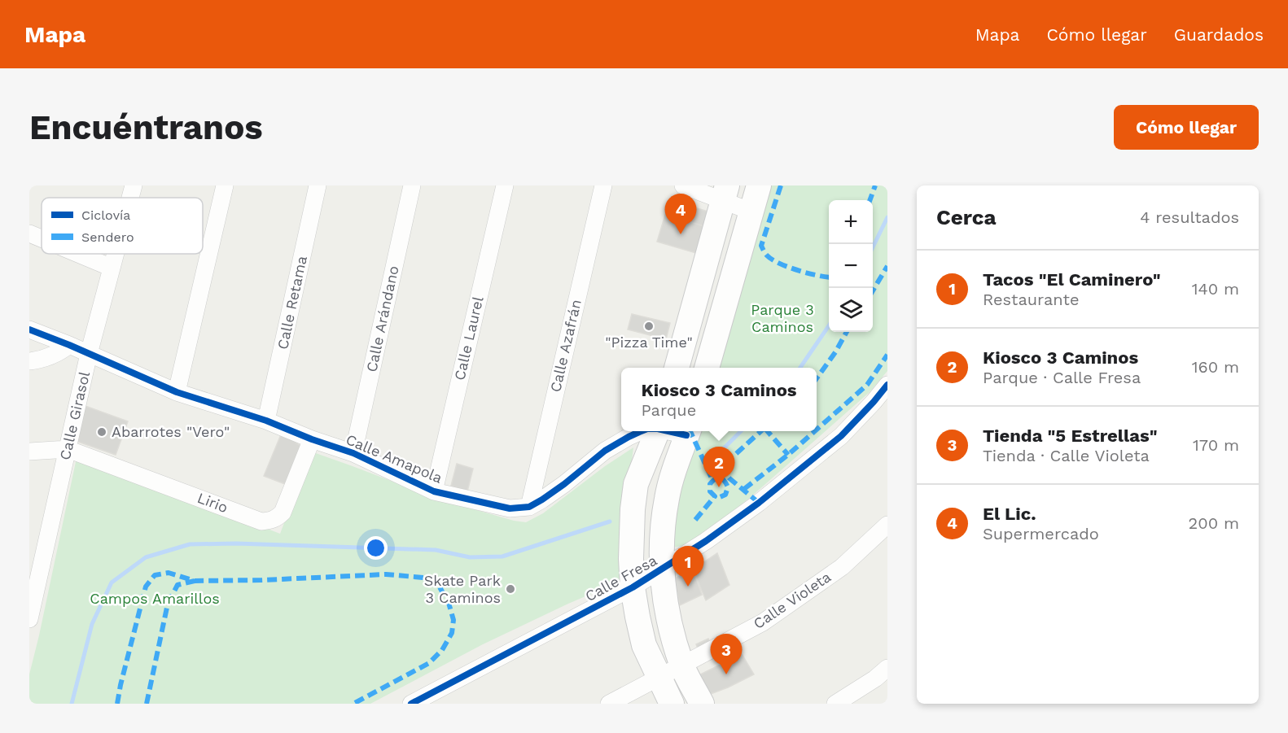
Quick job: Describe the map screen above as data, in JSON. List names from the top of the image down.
{
  "streets": {
    "street": [
      "Calle Retama",
      "Calle Arándano",
      "Calle Laurel",
      "Calle Azafrán",
      "Calle Girasol",
      "Calle Amapola",
      "Lirio",
      "Calle Fresa",
      "Calle Violeta"
    ]
  },
  "crossings": [
    ["Calle Retama", "Calle Amapola"],
    ["Calle Arándano", "Calle Amapola"],
    ["Calle Laurel", "Calle Amapola"],
    ["Calle Azafrán", "Calle Amapola"],
    ["Calle Girasol", "Calle Amapola"],
    ["Calle Girasol", "Lirio"],
    ["Calle Amapola", "Lirio"]
  ],
  "parks": ["Parque 3 Caminos", "Campos Amarillos"],
  "places": ["\"Pizza Time\"", "Abarrotes \"Vero\"", "Skate Park 3 Caminos"],
  "legend": ["Ciclovía", "Sendero"],
  "page": {
    "header": "Mapa",
    "nav": ["Mapa", "Cómo llegar", "Guardados"],
    "buttons": "Cómo llegar",
    "title": "Encuéntranos",
    "heading": ["Cerca", "4 resultados"],
    "pins": [
      "4",
      "2",
      "1",
      "3"
    ],
    "map_buttons": ["+", "−"],
    "list": [
      {
        "mark": "1",
        "name": "Tacos \"El Caminero\"",
        "note": "Restaurante",
        "value": "140 m"
      },
      {
        "mark": "2",
        "name": "Kiosco 3 Caminos",
        "note": "Parque · Calle Fresa",
        "value": "160 m"
      },
      {
        "mark": "3",
        "name": "Tienda \"5 Estrellas\"",
        "note": "Tienda · Calle Violeta",
        "value": "170 m"
      },
      {
        "mark": "4",
        "name": "El Lic.",
        "note": "Supermercado",
        "value": "200 m"
      }
    ],
    "popup": ["Kiosco 3 Caminos", "Parque"]
  }
}
